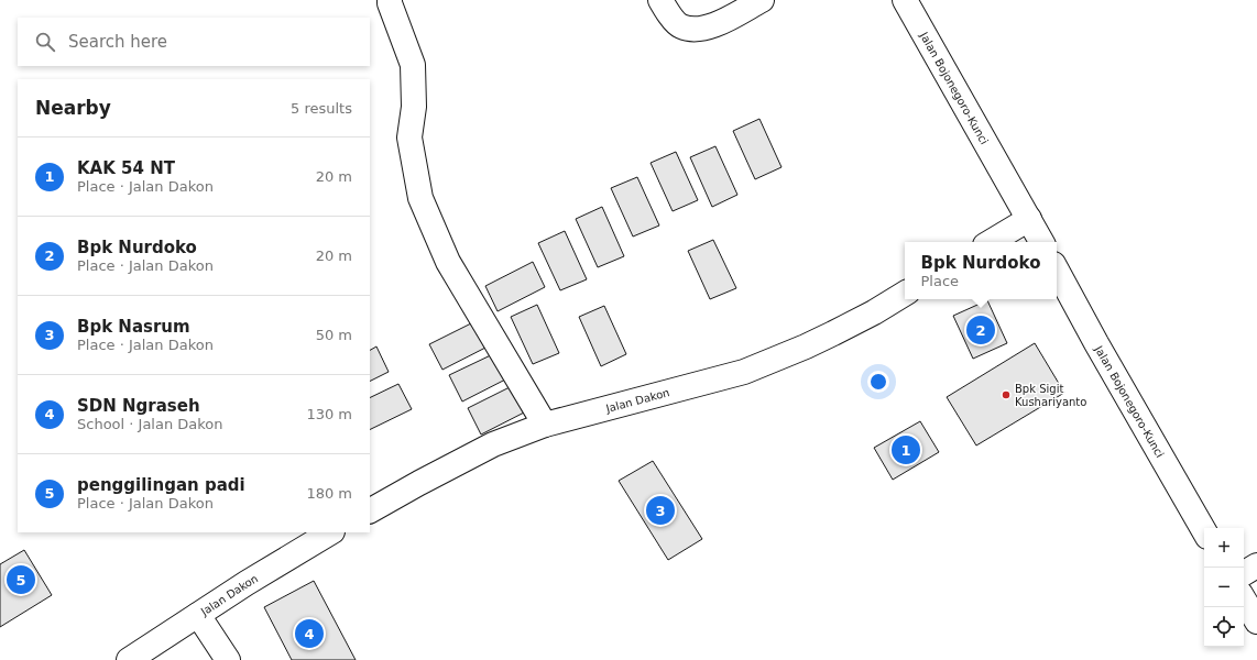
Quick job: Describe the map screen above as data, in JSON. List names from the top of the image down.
{
  "streets": {
    "street": ["Jalan Bojonegoro-Kunci", "Jalan Dakon"]
  },
  "places": ["Bpk Sigit Kushariyanto"],
  "page": {
    "search": "Search here",
    "heading": ["Nearby", "5 results"],
    "list": [
      {
        "mark": "1",
        "name": "KAK 54 NT",
        "note": "Place · Jalan Dakon",
        "value": "20 m"
      },
      {
        "mark": "2",
        "name": "Bpk Nurdoko",
        "note": "Place · Jalan Dakon",
        "value": "20 m"
      },
      {
        "mark": "3",
        "name": "Bpk Nasrum",
        "note": "Place · Jalan Dakon",
        "value": "50 m"
      },
      {
        "mark": "4",
        "name": "SDN Ngraseh",
        "note": "School · Jalan Dakon",
        "value": "130 m"
      },
      {
        "mark": "5",
        "name": "penggilingan padi",
        "note": "Place · Jalan Dakon",
        "value": "180 m"
      }
    ],
    "popup": ["Bpk Nurdoko", "Place"],
    "pins": [
      "2",
      "1",
      "3",
      "5",
      "4"
    ],
    "map_buttons": ["+", "−"]
  }
}
